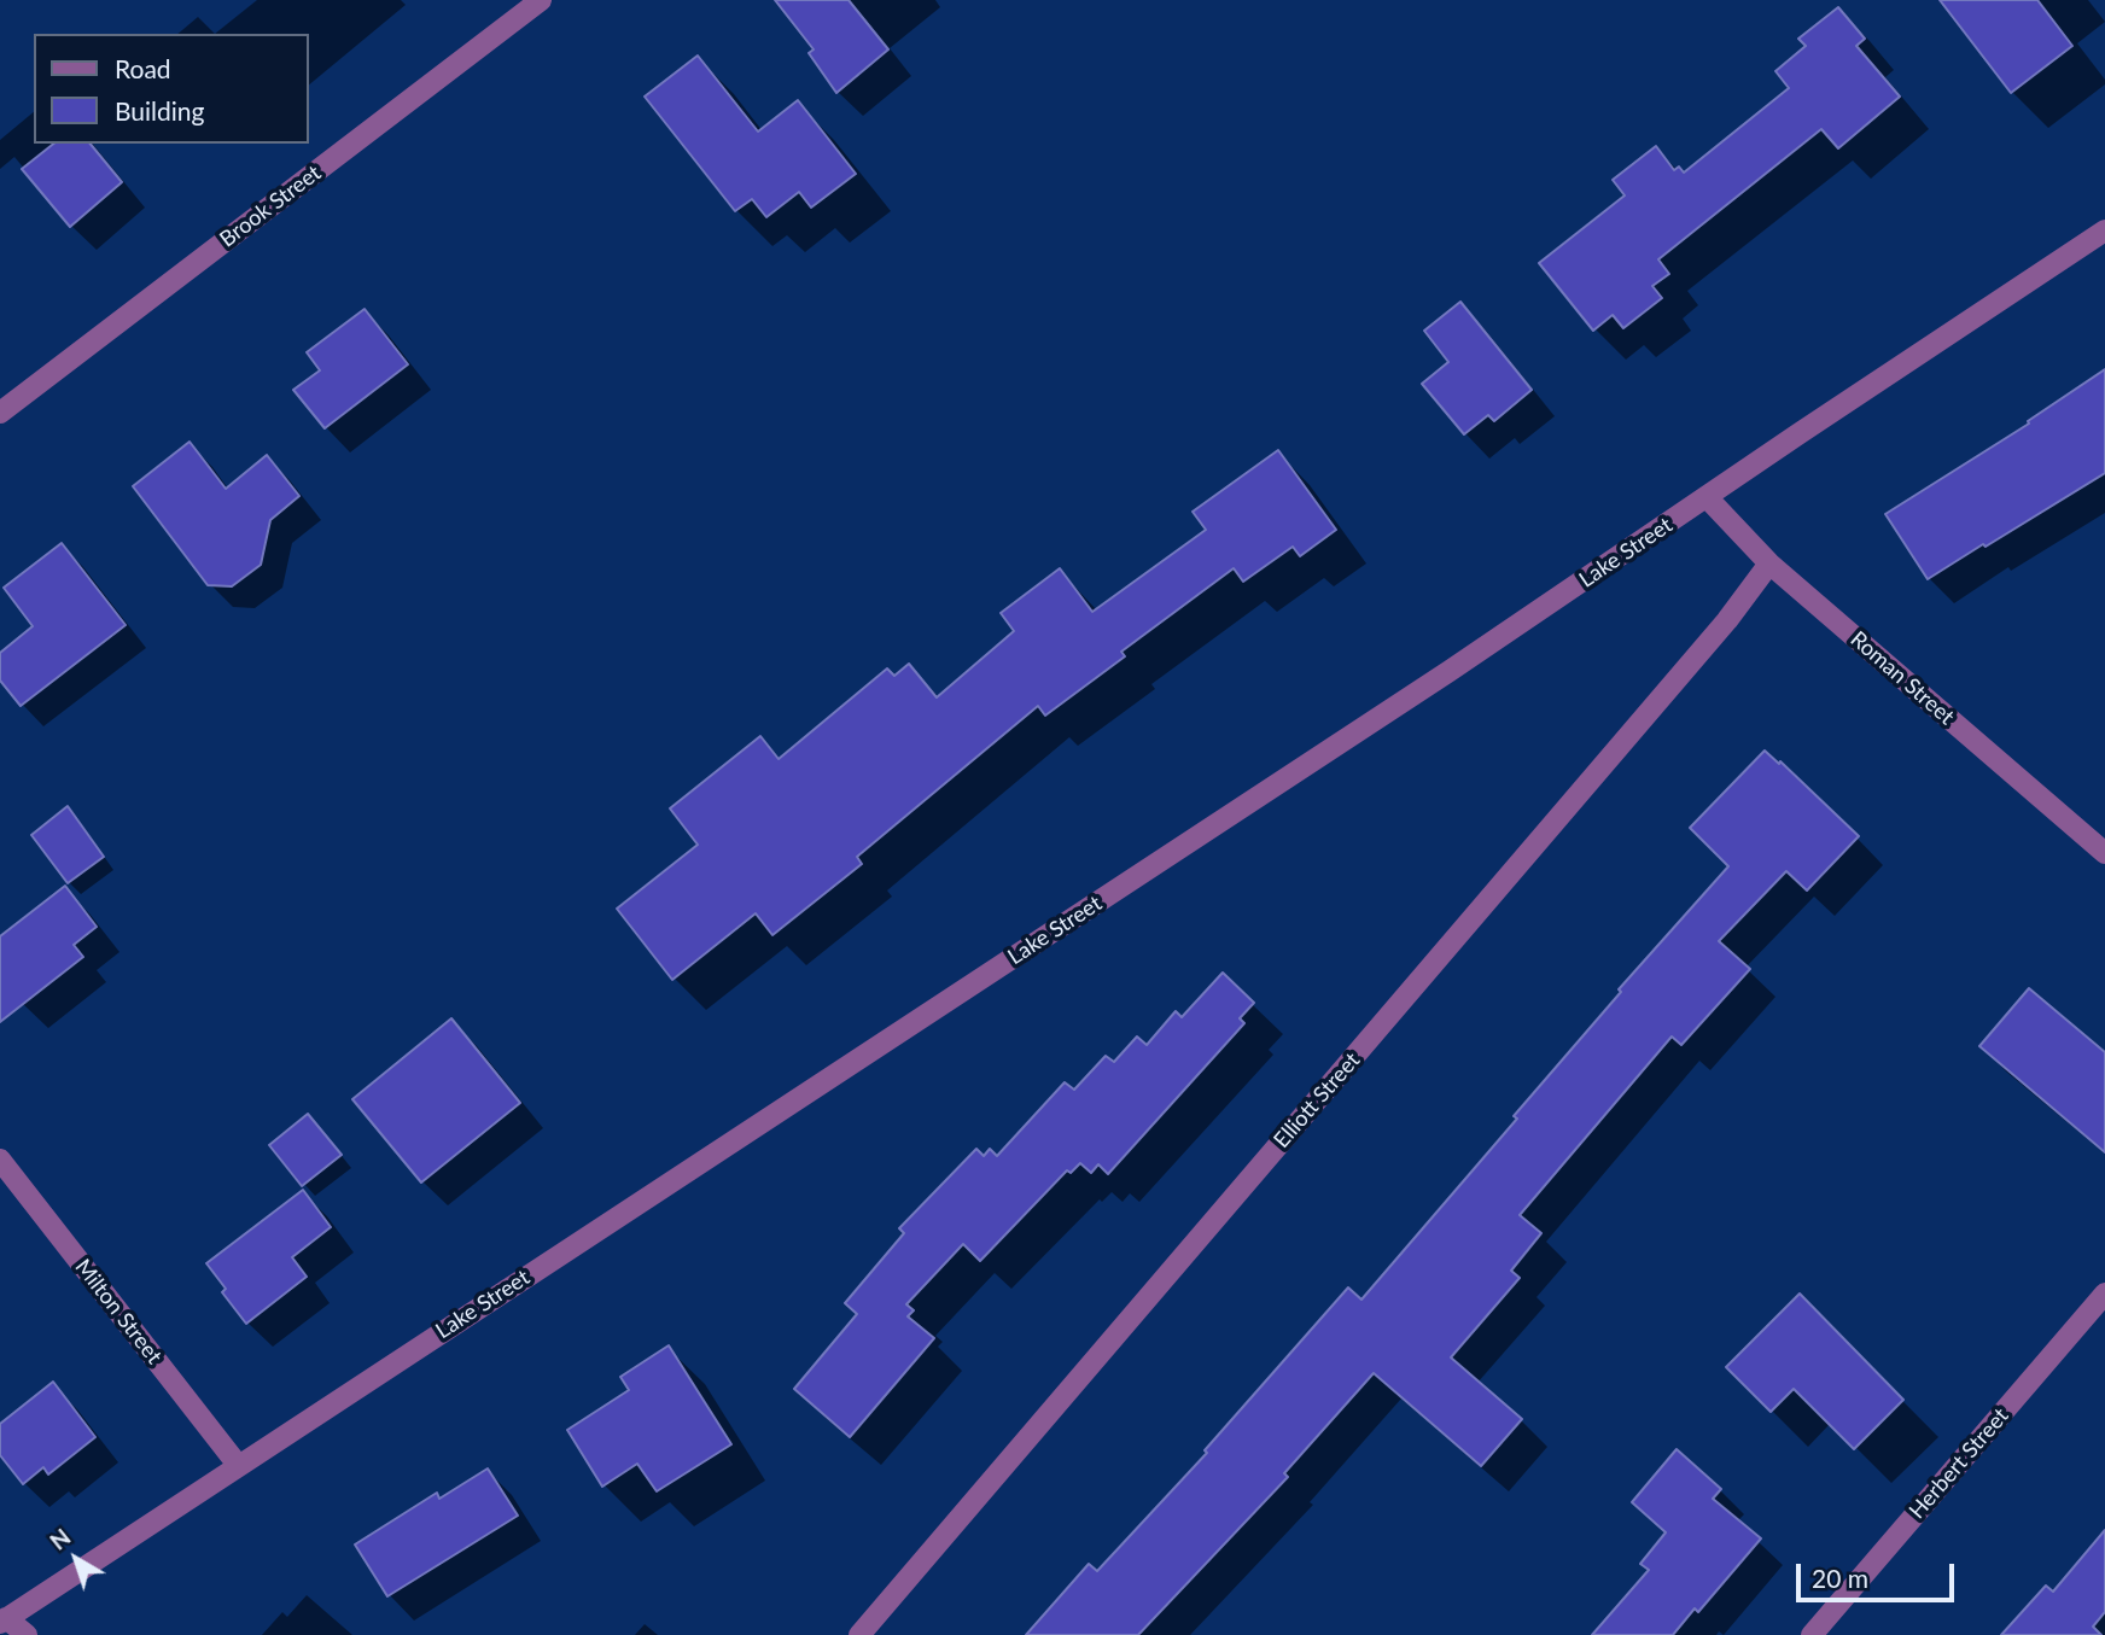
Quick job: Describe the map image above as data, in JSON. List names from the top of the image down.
{
  "streets": {
    "street": [
      "Brook Street",
      "Lake Street",
      "Roman Street",
      "Elliott Street",
      "Milton Street",
      "Herbert Street"
    ]
  },
  "crossings": [
    ["Lake Street", "Roman Street"],
    ["Lake Street", "Milton Street"],
    ["Roman Street", "Elliott Street"]
  ],
  "legend": ["Road", "Building"],
  "scale_bar": "20 m",
  "north": "top left"
}
